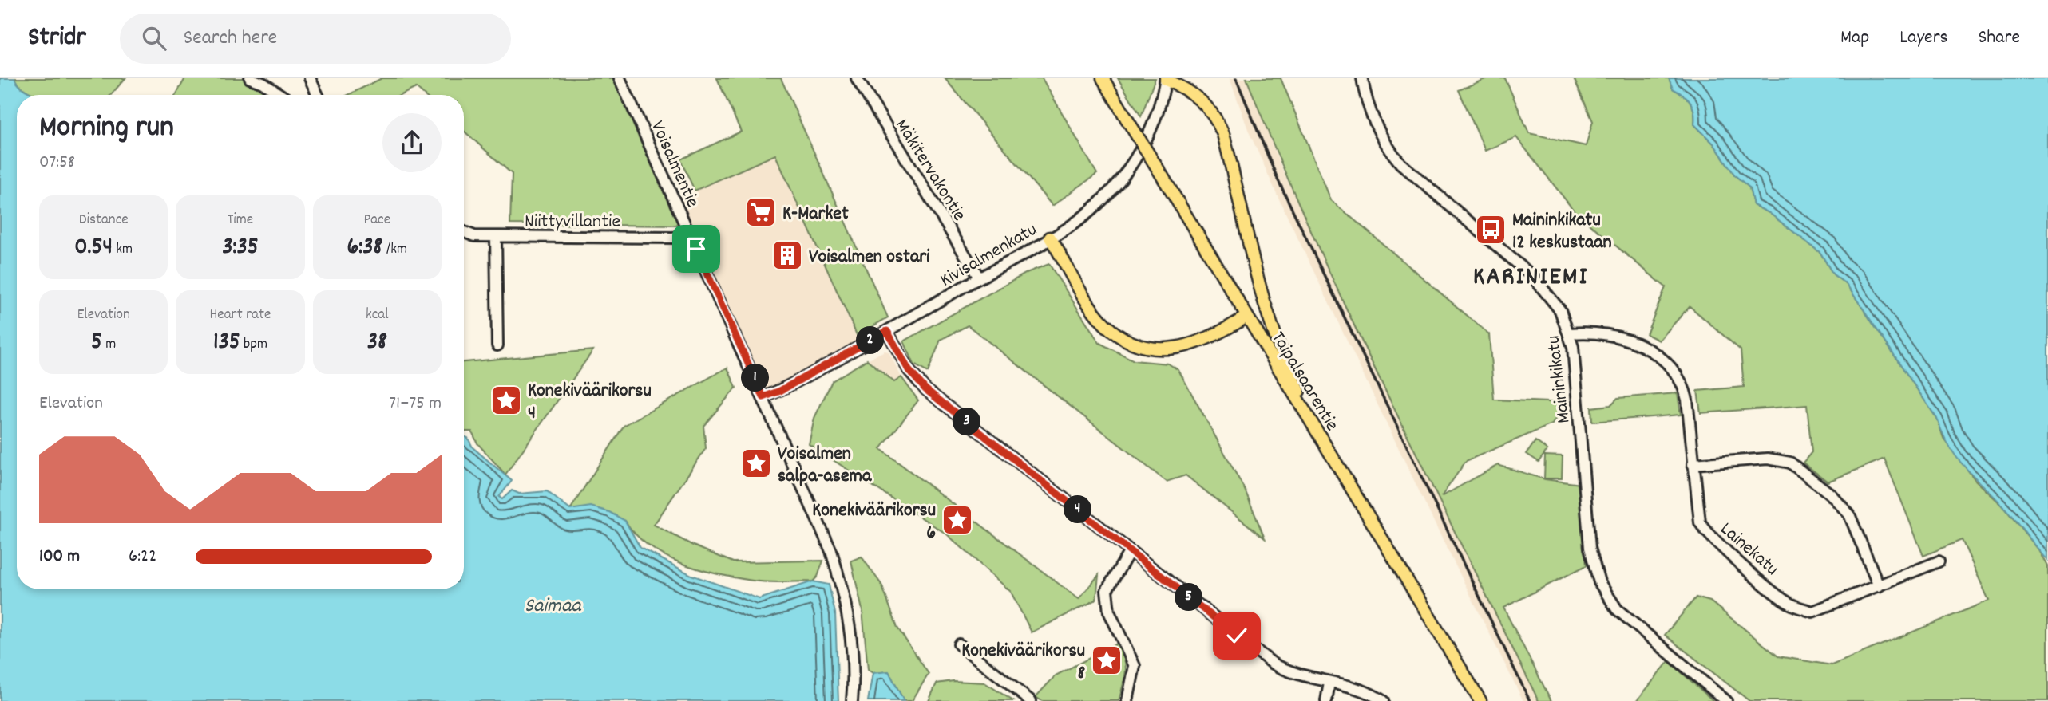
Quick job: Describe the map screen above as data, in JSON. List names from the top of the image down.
{
  "streets": {
    "main road": ["Taipalsaarentie"],
    "street": [
      "Voisalmentie",
      "Mäkitervakontie",
      "Niittyvillantie",
      "Kivisalmenkatu",
      "Maininkikatu",
      "Lainekatu"
    ]
  },
  "crossings": [
    ["Voisalmentie", "Niittyvillantie"],
    ["Voisalmentie", "Kivisalmenkatu"],
    ["Mäkitervakontie", "Kivisalmenkatu"],
    ["Maininkikatu", "Lainekatu"]
  ],
  "districts": ["KARINIEMI"],
  "water": ["Saimaa"],
  "places": {
    "supermarket": ["K-Market"],
    "bus stop": ["Maininkikatu 12 keskustaan"],
    "building": ["Voisalmen ostari"],
    "place": [
      "Konekiväärikorsu 4",
      "Voisalmen salpa-asema",
      "Konekiväärikorsu 6",
      "Konekiväärikorsu 8"
    ]
  },
  "page": {
    "header": "Stridr",
    "search": "Search here",
    "nav": ["Map", "Layers", "Share"],
    "heading": ["Morning run", "07:58"],
    "stats": [
      ["Distance", "0.54 km"],
      ["Time", "3:35"],
      ["Pace", "6:38 /km"],
      ["Elevation", "5 m"],
      ["Heart rate", "135 bpm"],
      ["kcal", "38"]
    ],
    "pins": [
      "2",
      "1",
      "3",
      "4",
      "5"
    ],
    "chart": ["Elevation", "71–75 m"],
    "list": [
      {
        "name": "100 m",
        "note": "6:22"
      }
    ]
  }
}
